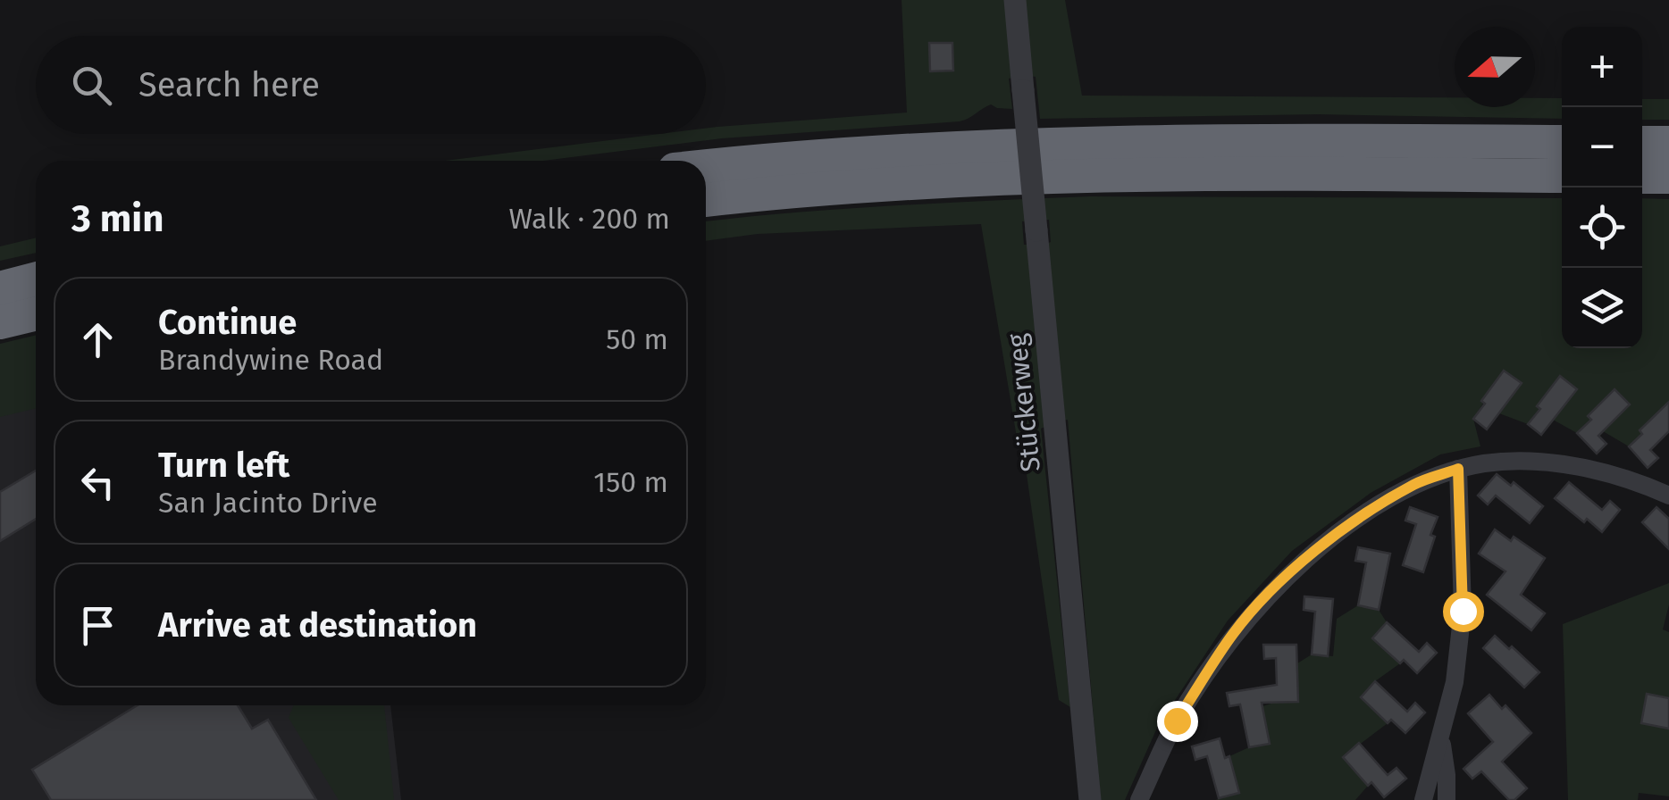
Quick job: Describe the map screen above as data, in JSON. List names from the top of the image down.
{
  "streets": {
    "street": ["Stückerweg"]
  },
  "north": "left",
  "page": {
    "map_buttons": ["+", "−"],
    "search": "Search here",
    "heading": ["3 min", "Walk · 200 m"],
    "list": [
      ["Continue", "Brandywine Road", "50 m"],
      ["Turn left", "San Jacinto Drive", "150 m"],
      "Arrive at destination"
    ]
  }
}
